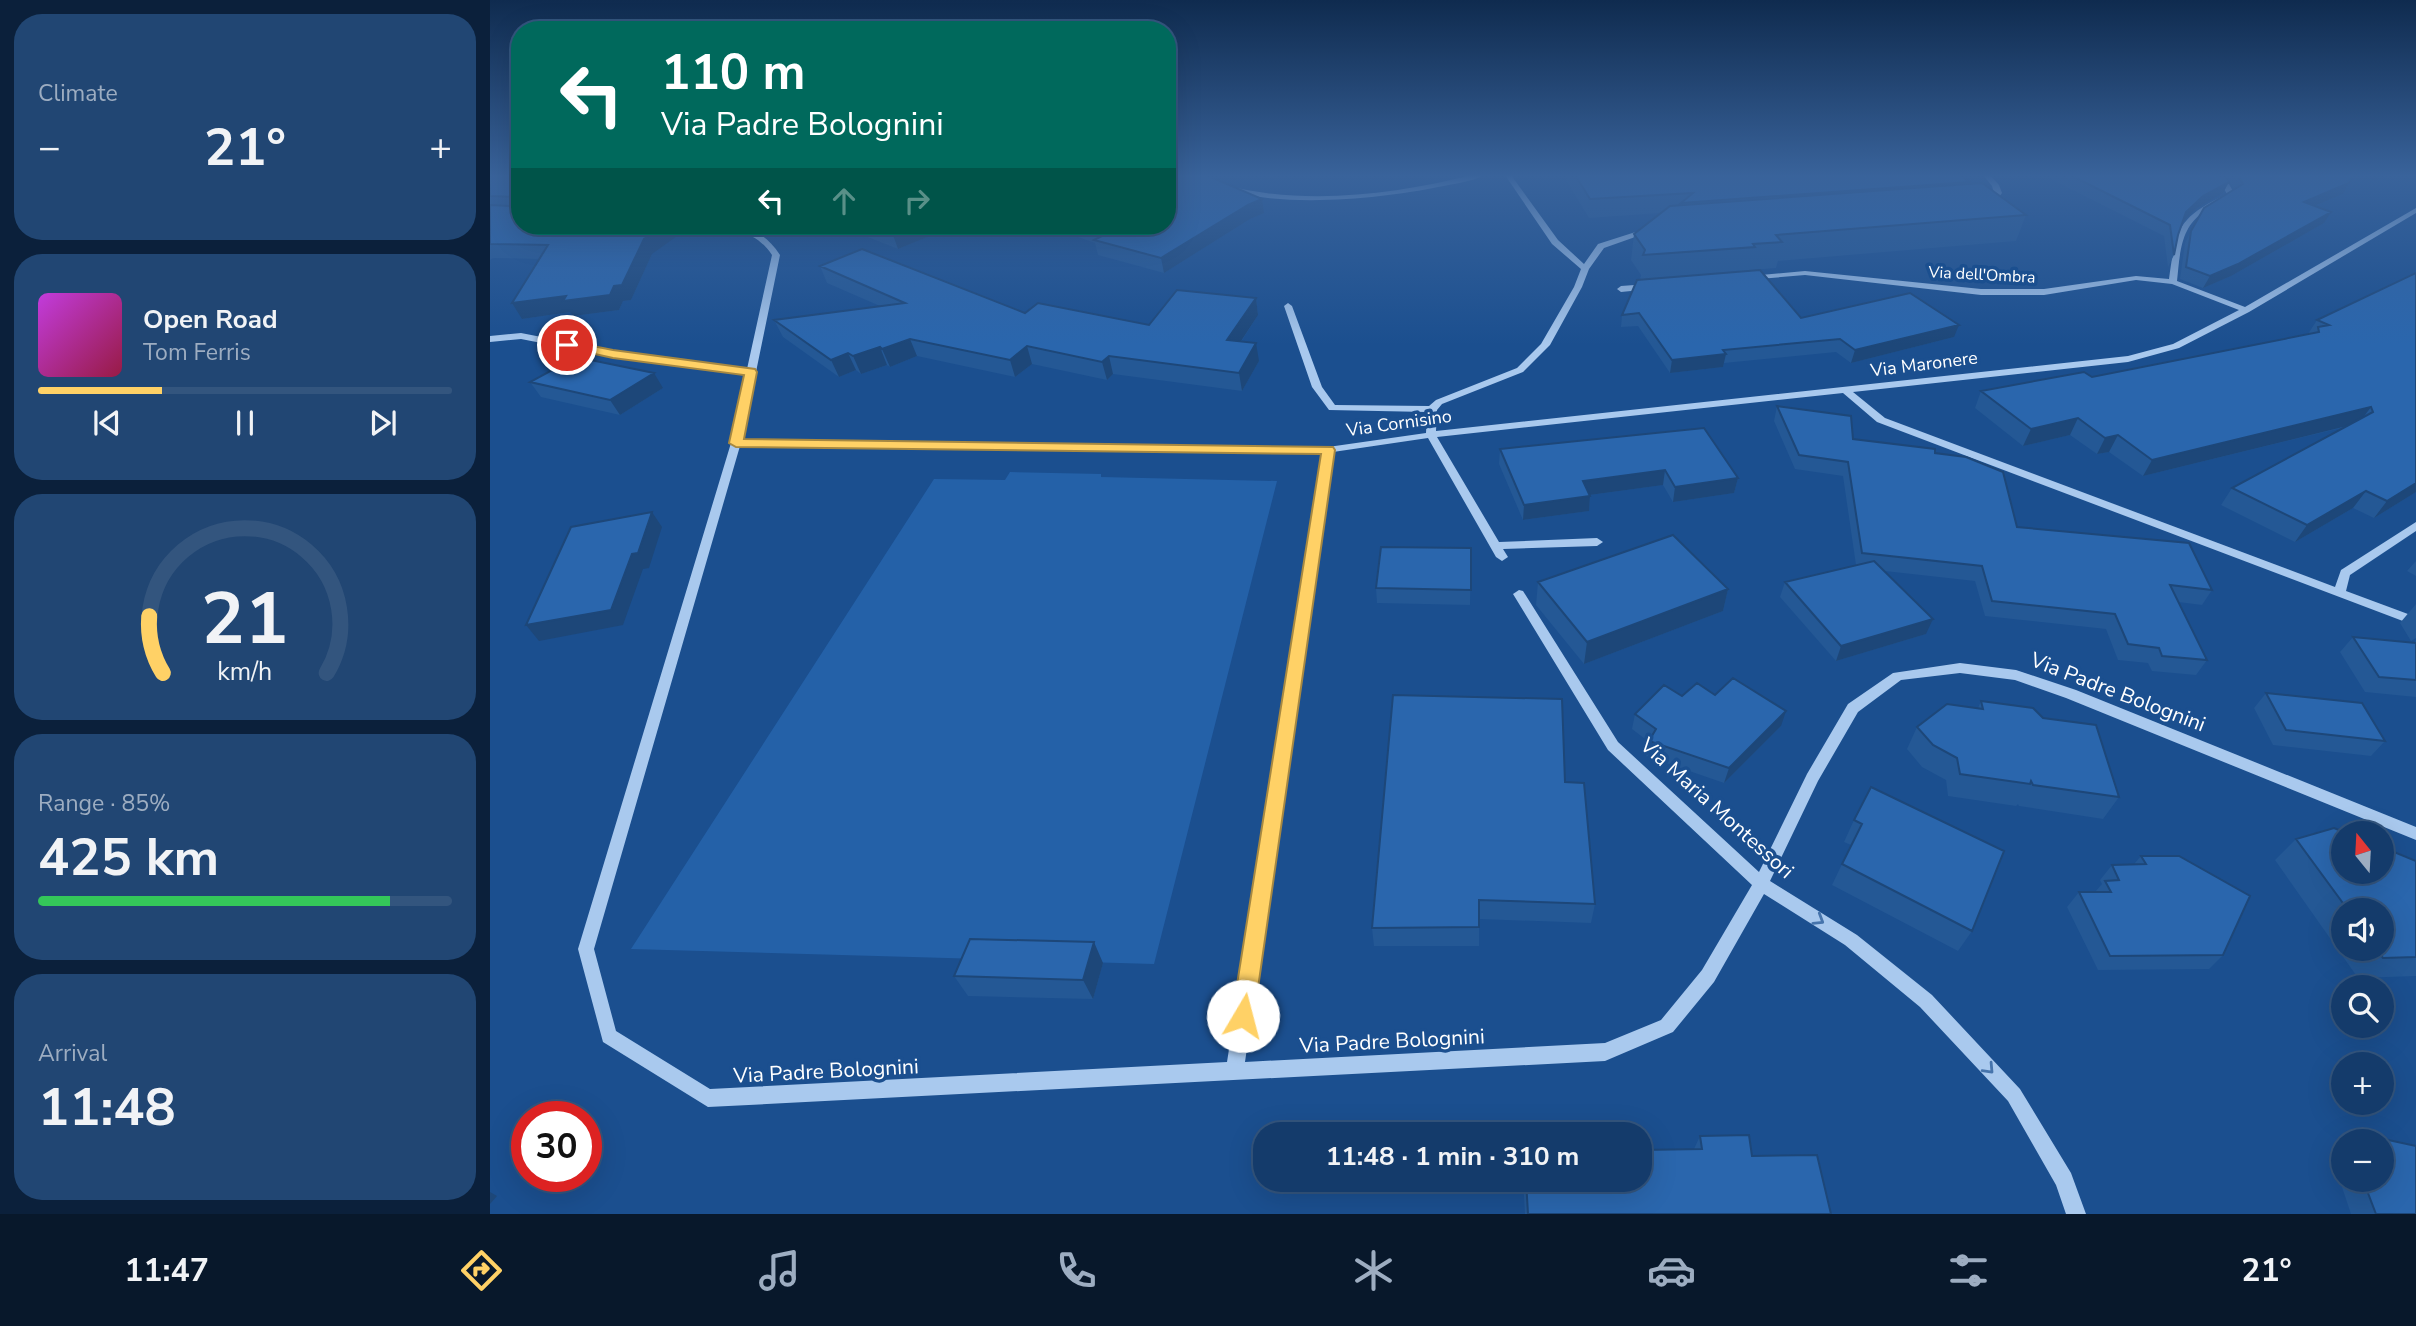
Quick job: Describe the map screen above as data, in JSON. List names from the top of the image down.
{
  "streets": {
    "street": [
      "Via dell'Ombra",
      "Via Maronere",
      "Via Cornisino",
      "Via Padre Bolognini",
      "Via Maria Montessori"
    ]
  },
  "crossings": [
    ["Via dell'Ombra", "Via Maronere"],
    ["Via Maronere", "Via Cornisino"],
    ["Via Cornisino", "Via Padre Bolognini"],
    ["Via Padre Bolognini", "Via Maria Montessori"]
  ],
  "one_way": ["Via Maria Montessori"],
  "north": "top",
  "page": {
    "tile": [
      "Climate",
      ["Range · 85%", "425 km"],
      ["Arrival", "11:48"]
    ],
    "turn": ["110 m", "Via Padre Bolognini"],
    "heat": ["−", "21°", "+"],
    "song": ["Open Road", "Tom Ferris"],
    "map_buttons": ["+", "−"],
    "limit": "30",
    "trip": "11:48 · 1 min · 310 m",
    "tabs": ["11:47", "21°"],
    "gauge": ["21", "km/h"]
  }
}
